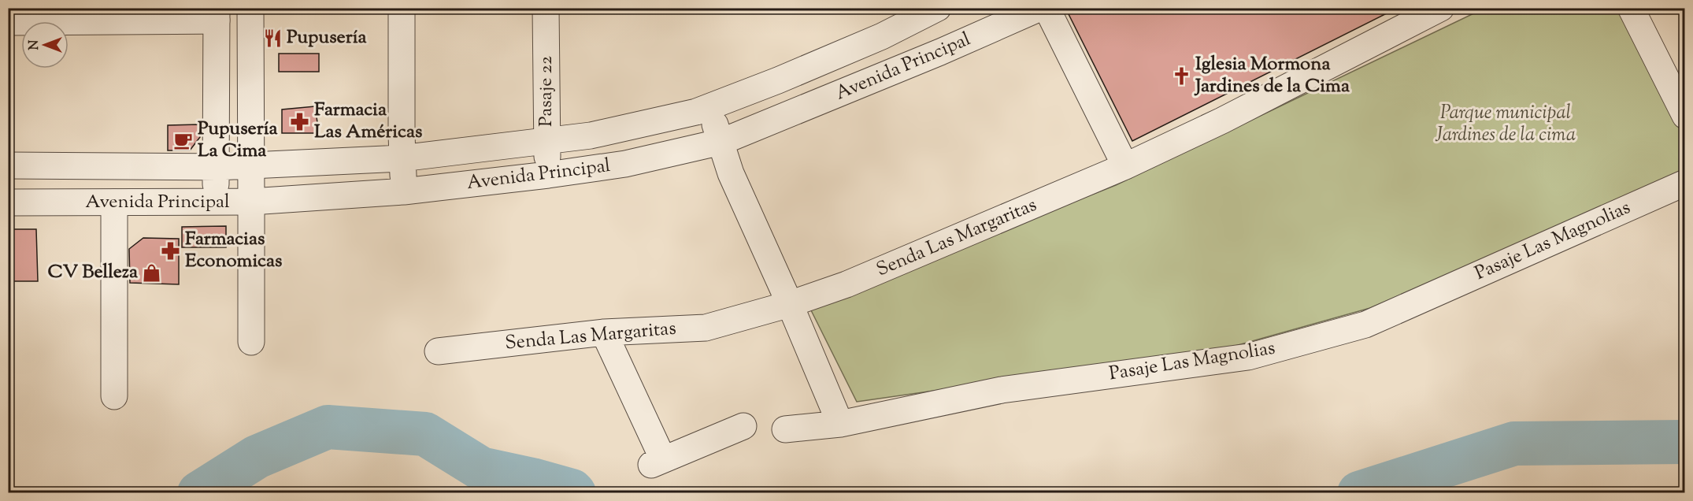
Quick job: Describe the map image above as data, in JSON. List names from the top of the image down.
{
  "streets": {
    "street": [
      "Avenida Principal",
      "Pasaje 22",
      "Senda Las Margaritas",
      "Pasaje Las Magnolias"
    ]
  },
  "crossings": [
    ["Avenida Principal", "Pasaje 22"]
  ],
  "parks": ["Parque municipal Jardines de la cima"],
  "places": {
    "restaurant": ["Pupusería"],
    "church": ["Iglesia Mormona Jardines de la Cima"],
    "pharmacy": ["Farmacia Las Américas", "Farmacias Economicas"],
    "cafe": ["Pupusería La Cima"],
    "shop": ["CV Belleza"]
  },
  "north": "left"
}
